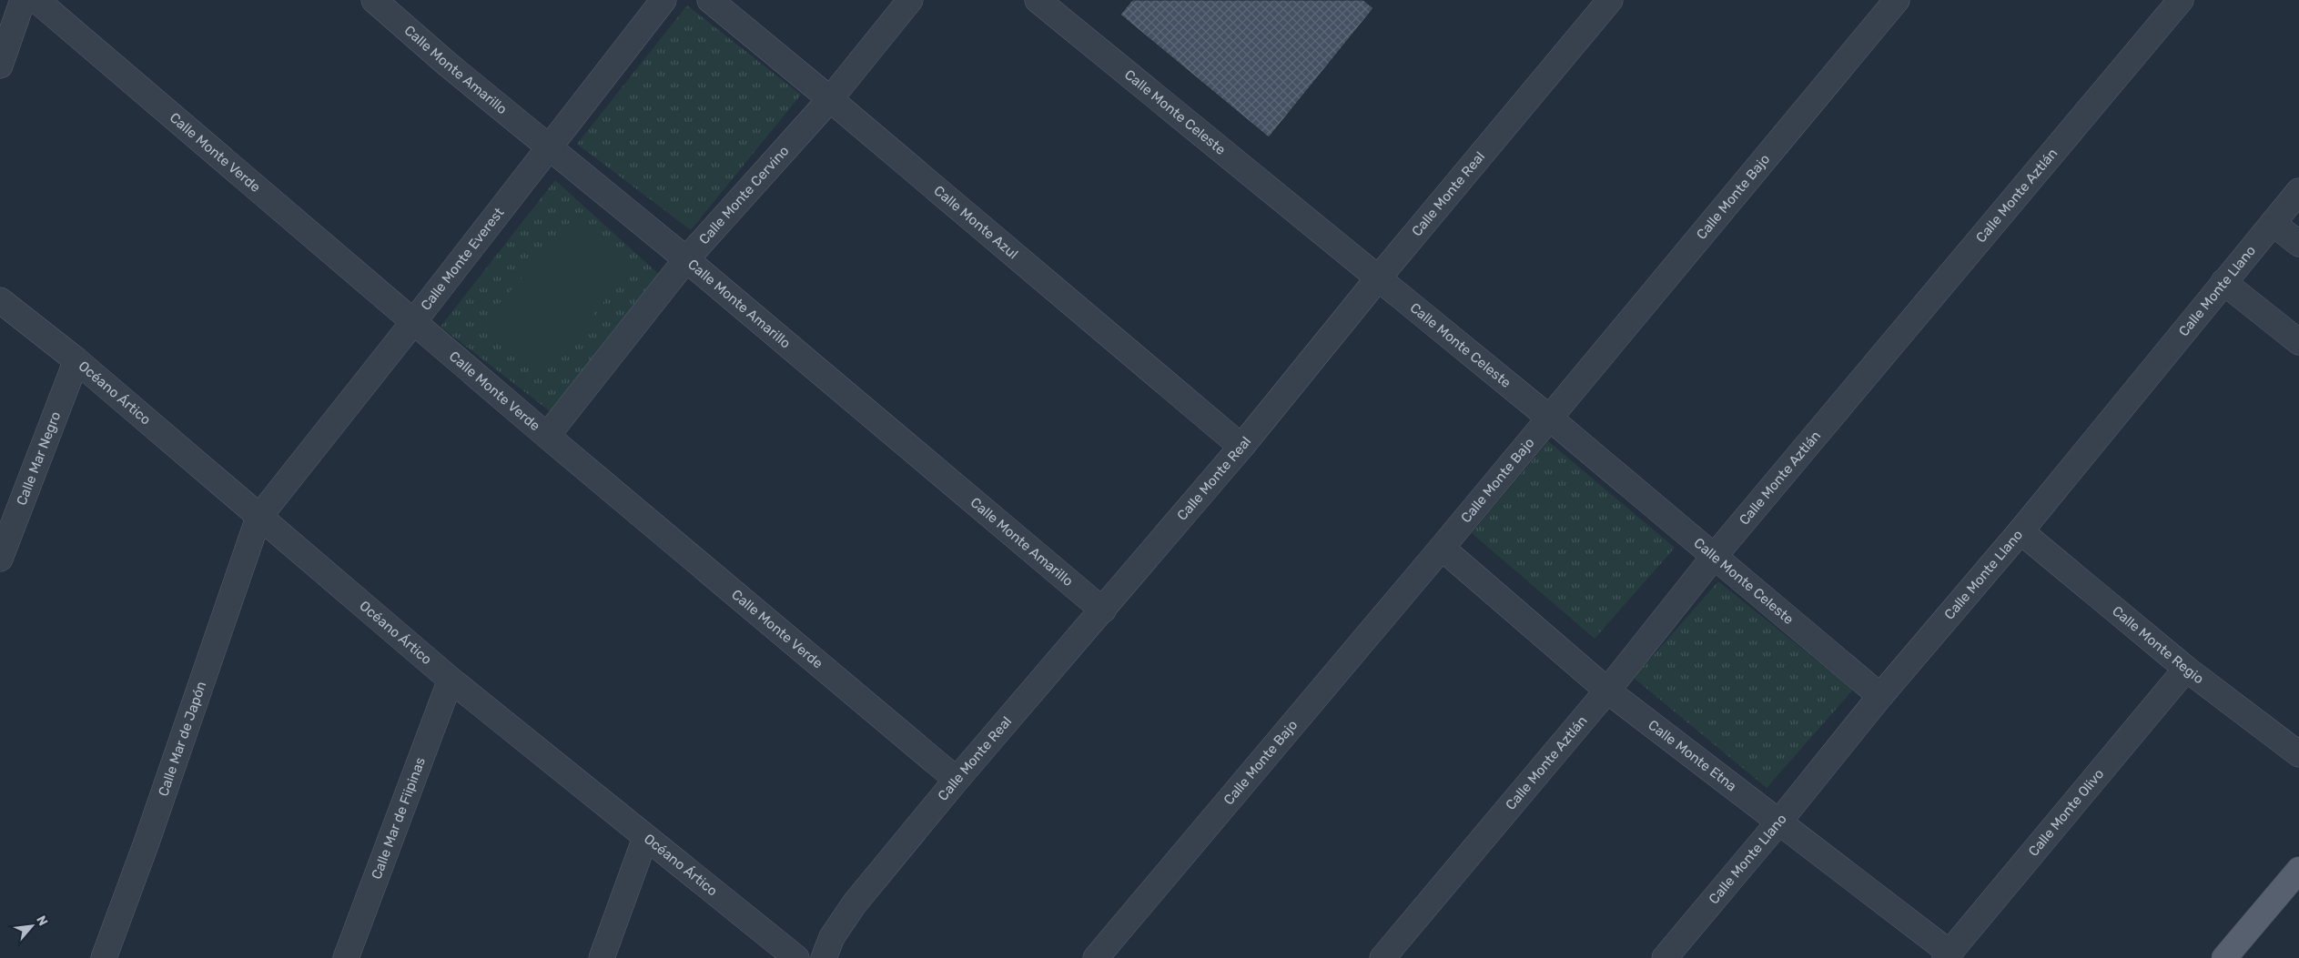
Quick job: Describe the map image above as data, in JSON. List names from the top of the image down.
{
  "streets": {
    "street": [
      "Calle Monte Amarillo",
      "Calle Monte Celeste",
      "Calle Monte Verde",
      "Calle Monte Real",
      "Calle Monte Cervino",
      "Calle Monte Aztlán",
      "Calle Monte Bajo",
      "Calle Monte Azul",
      "Calle Monte Everest",
      "Calle Monte Llano",
      "Océano Ártico",
      "Calle Mar Negro",
      "Calle Monte Regio",
      "Calle Mar de Japón",
      "Calle Monte Etna",
      "Calle Monte Olivo",
      "Calle Mar de Fiipinas"
    ]
  },
  "crossings": [
    ["Calle Monte Amarillo", "Calle Monte Real"],
    ["Calle Monte Amarillo", "Calle Monte Cervino"],
    ["Calle Monte Amarillo", "Calle Monte Everest"],
    ["Calle Monte Celeste", "Calle Monte Real"],
    ["Calle Monte Celeste", "Calle Monte Aztlán"],
    ["Calle Monte Celeste", "Calle Monte Bajo"],
    ["Calle Monte Celeste", "Calle Monte Llano"],
    ["Calle Monte Verde", "Calle Monte Real"],
    ["Calle Monte Verde", "Calle Monte Cervino"],
    ["Calle Monte Verde", "Calle Monte Everest"],
    ["Calle Monte Real", "Calle Monte Azul"],
    ["Calle Monte Cervino", "Calle Monte Azul"],
    ["Calle Monte Aztlán", "Calle Monte Etna"],
    ["Calle Monte Bajo", "Calle Monte Etna"],
    ["Calle Monte Everest", "Océano Ártico"],
    ["Calle Monte Everest", "Calle Mar de Japón"],
    ["Calle Monte Llano", "Calle Monte Regio"],
    ["Calle Monte Llano", "Calle Monte Etna"],
    ["Océano Ártico", "Calle Mar Negro"],
    ["Océano Ártico", "Calle Mar de Japón"],
    ["Océano Ártico", "Calle Mar de Fiipinas"],
    ["Calle Monte Regio", "Calle Monte Olivo"],
    ["Calle Monte Etna", "Calle Monte Olivo"]
  ],
  "north": "top right"
}
